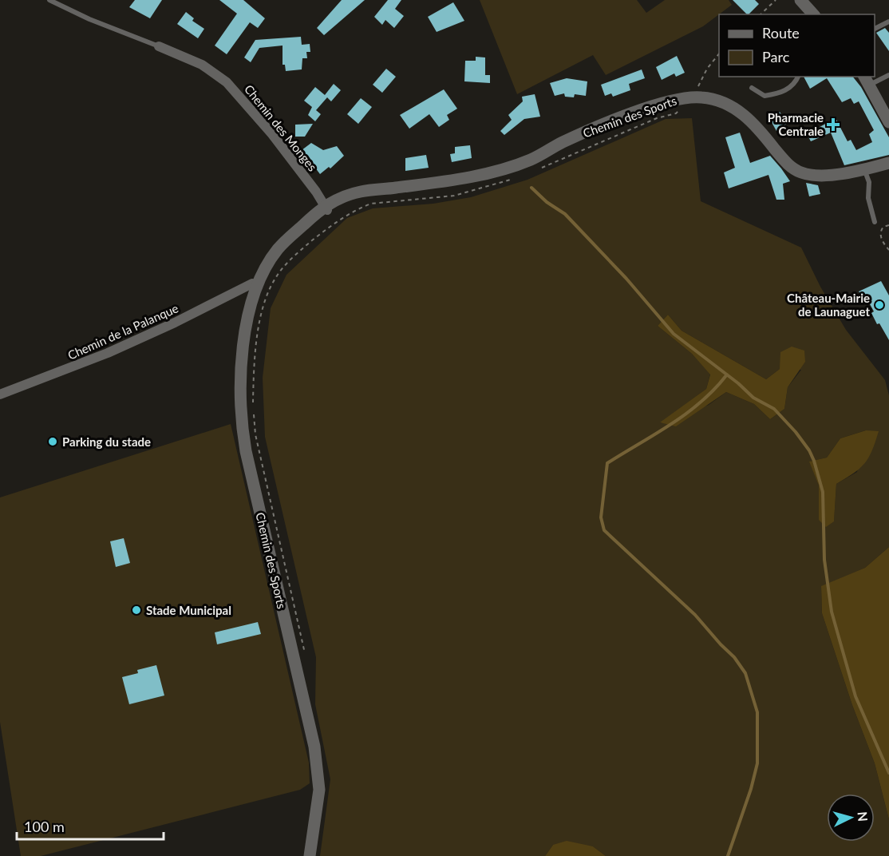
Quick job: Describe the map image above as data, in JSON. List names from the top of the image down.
{
  "streets": {
    "street": ["Chemin des Sports", "Chemin des Monges", "Chemin de la Palanque"]
  },
  "crossings": [
    ["Chemin des Sports", "Chemin des Monges"]
  ],
  "places": {
    "health": ["Pharmacie Centrale"],
    "other": ["Château-Mairie de Launaguet", "Parking du stade", "Stade Municipal"]
  },
  "legend": ["Route", "Parc"],
  "scale_bar": "100 m",
  "north": "right"
}
